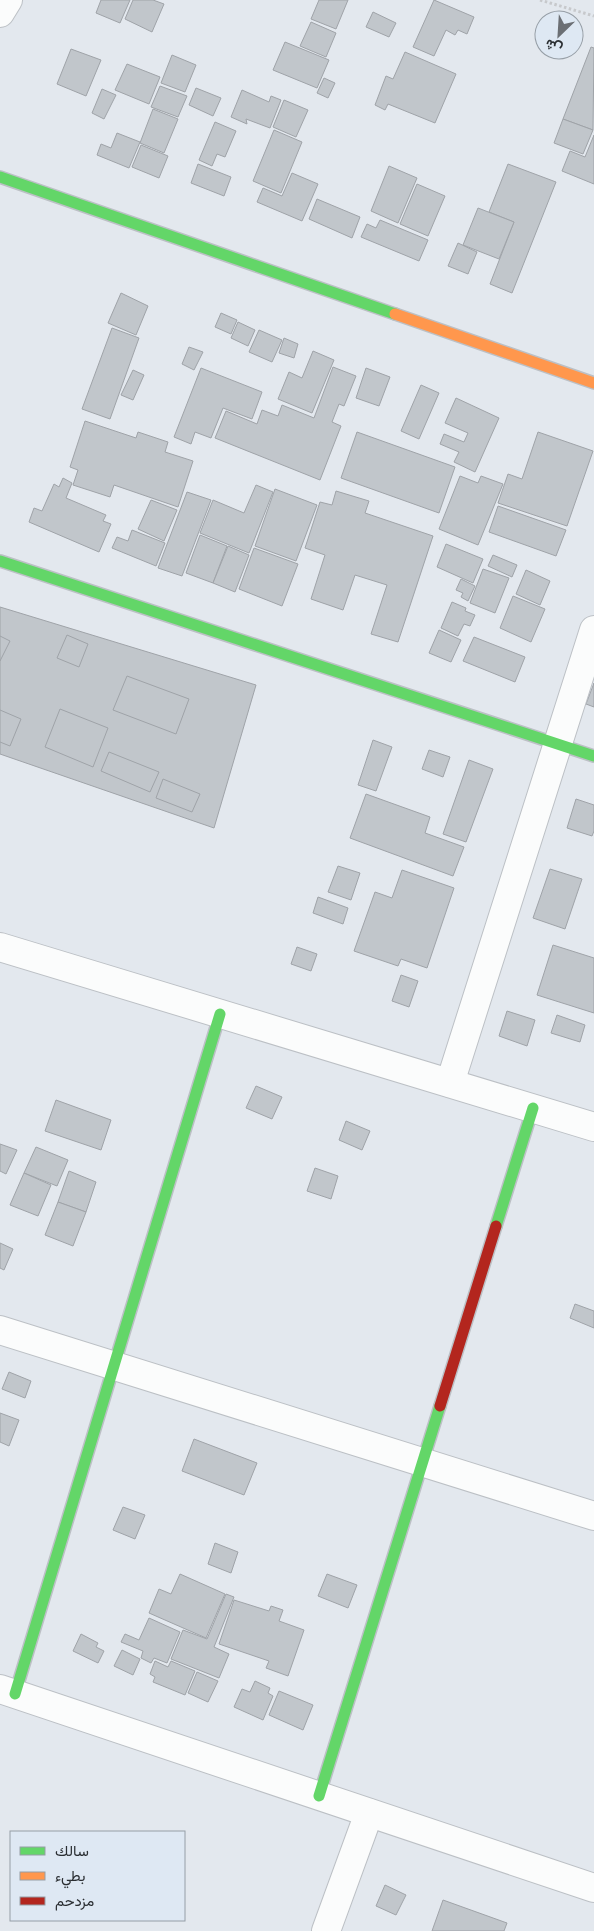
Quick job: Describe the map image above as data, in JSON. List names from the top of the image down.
{
  "legend": ["سالك", "بطيء", "مزدحم"],
  "north": "bottom left"
}
